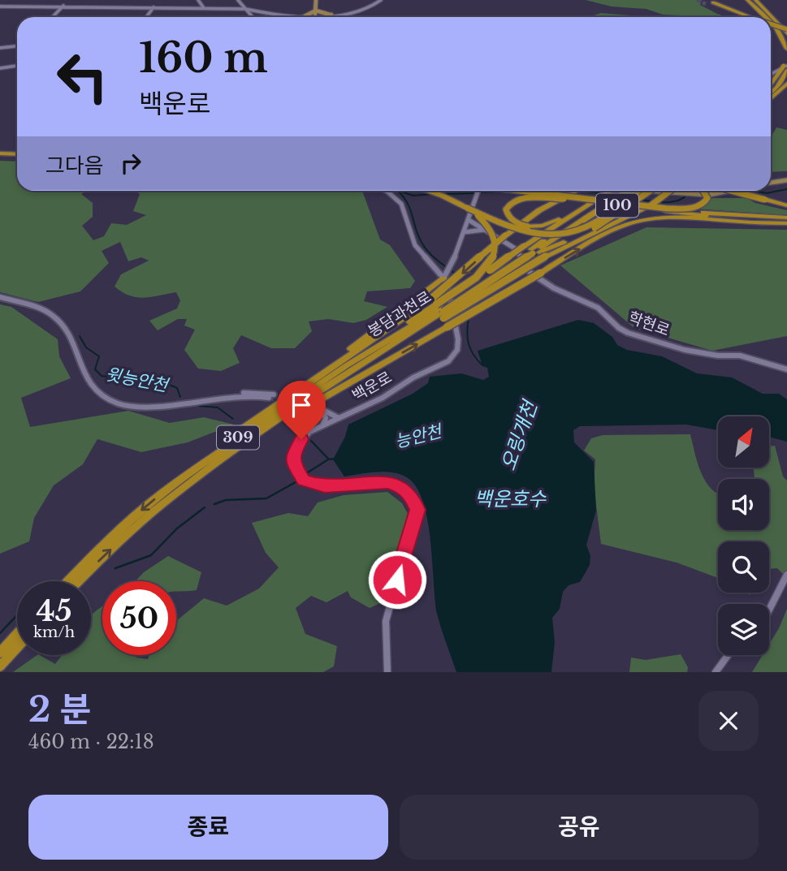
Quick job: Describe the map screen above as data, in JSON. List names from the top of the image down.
{
  "streets": {
    "highway": ["100", "봉담과천로", "309"],
    "street": ["학현로", "백운로"]
  },
  "water": [
    "윗능안천",
    "오링개천",
    "능안천",
    "백운호수"
  ],
  "north": "top right",
  "page": {
    "turn": ["160 m", "백운로"],
    "then": "그다음",
    "speed": "45 km/h",
    "limit": "50",
    "heading": ["2 분", "460 m · 22:18"],
    "buttons": ["종료", "공유"]
  }
}
